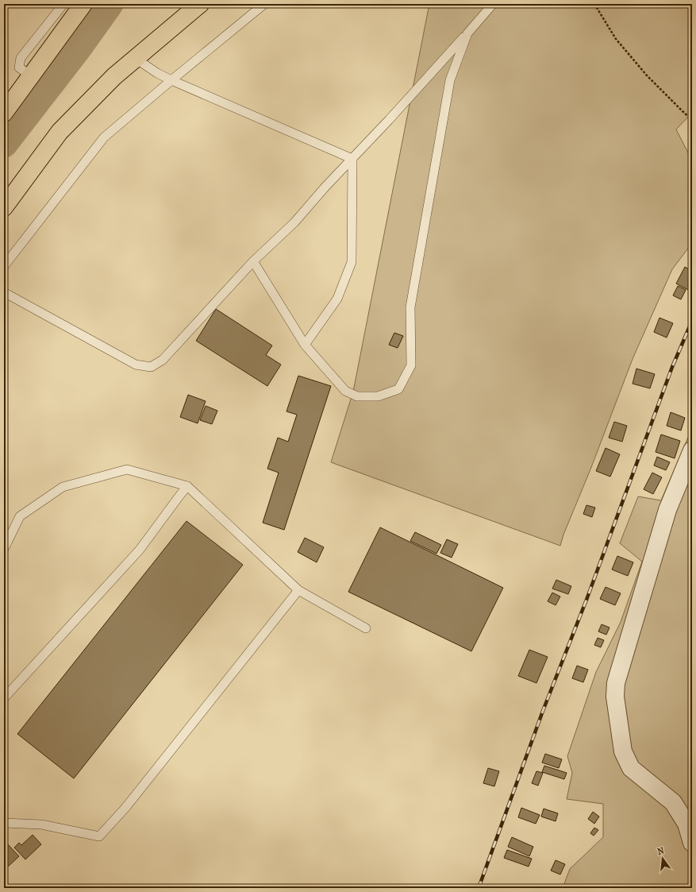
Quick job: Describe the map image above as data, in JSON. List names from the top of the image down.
{
  "north": "top"
}
